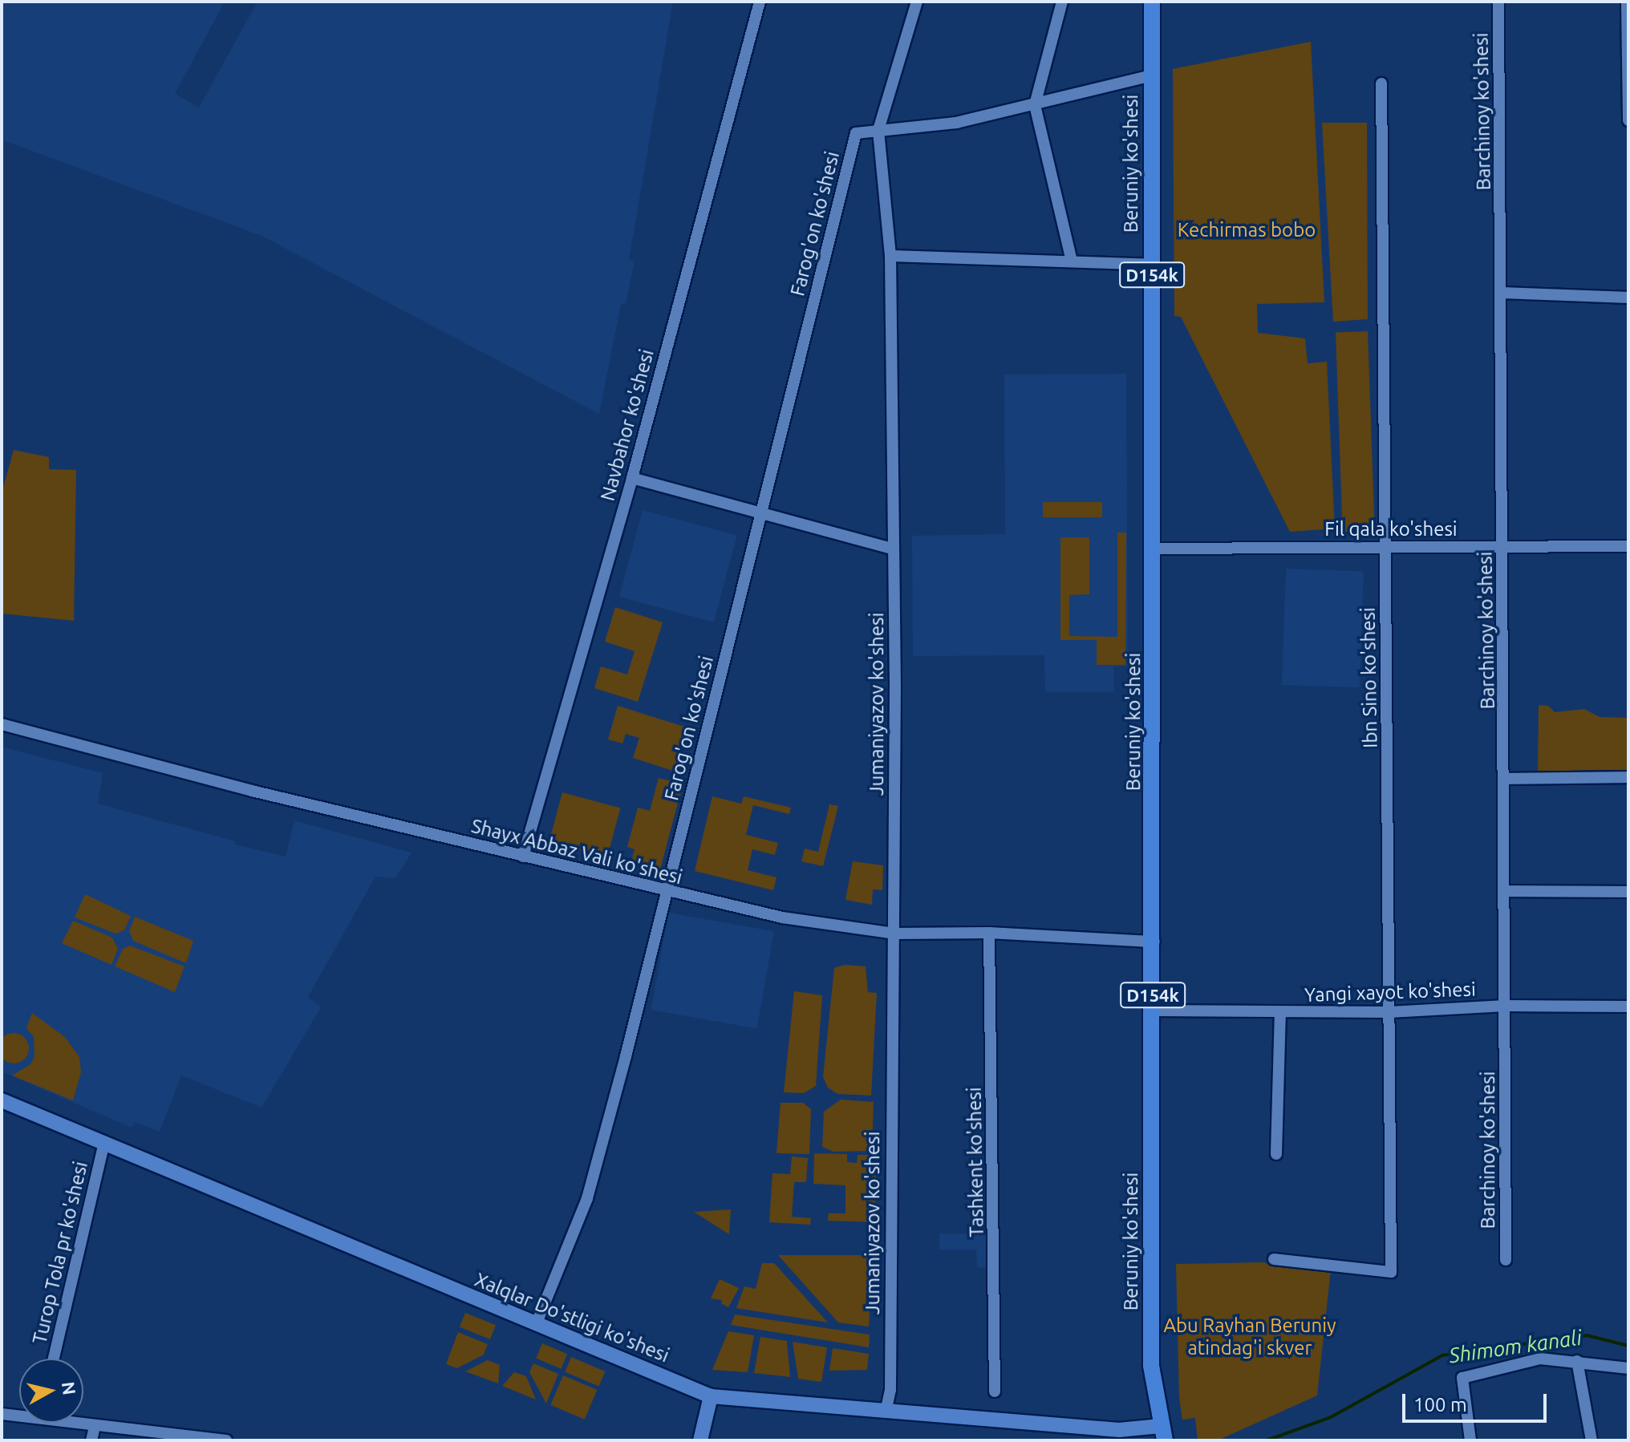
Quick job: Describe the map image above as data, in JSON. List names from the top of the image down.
{
  "streets": {
    "main road": ["Beruniy ko'shesi", "D154k"],
    "street": [
      "Barchinoy ko'shesi",
      "Farog'on ko'shesi",
      "Navbahor ko'shesi",
      "Fil qala ko'shesi",
      "Ibn Sino ko'shesi",
      "Jumaniyazov ko'shesi",
      "Shayx Abbaz Vali ko'shesi",
      "Yangi xayot ko'shesi",
      "Tashkent ko'shesi",
      "Turop Tola pr ko'shesi",
      "Xalqlar Do'stligi ko'shesi"
    ]
  },
  "crossings": [
    ["Barchinoy ko'shesi", "Fil qala ko'shesi"],
    ["Barchinoy ko'shesi", "Yangi xayot ko'shesi"],
    ["Beruniy ko'shesi", "Fil qala ko'shesi"],
    ["Beruniy ko'shesi", "Shayx Abbaz Vali ko'shesi"],
    ["Beruniy ko'shesi", "Yangi xayot ko'shesi"],
    ["Beruniy ko'shesi", "Xalqlar Do'stligi ko'shesi"],
    ["Farog'on ko'shesi", "Jumaniyazov ko'shesi"],
    ["Farog'on ko'shesi", "Shayx Abbaz Vali ko'shesi"],
    ["Farog'on ko'shesi", "Xalqlar Do'stligi ko'shesi"],
    ["Navbahor ko'shesi", "Shayx Abbaz Vali ko'shesi"],
    ["Fil qala ko'shesi", "Ibn Sino ko'shesi"],
    ["Ibn Sino ko'shesi", "Yangi xayot ko'shesi"],
    ["Jumaniyazov ko'shesi", "Shayx Abbaz Vali ko'shesi"],
    ["Jumaniyazov ko'shesi", "Xalqlar Do'stligi ko'shesi"],
    ["Shayx Abbaz Vali ko'shesi", "Tashkent ko'shesi"],
    ["Turop Tola pr ko'shesi", "Xalqlar Do'stligi ko'shesi"]
  ],
  "water": ["Shimom kanali"],
  "parks": ["Kechirmas bobo", "Abu Rayhan Beruniy atindag'i skver"],
  "scale_bar": "100 m",
  "north": "right"
}
